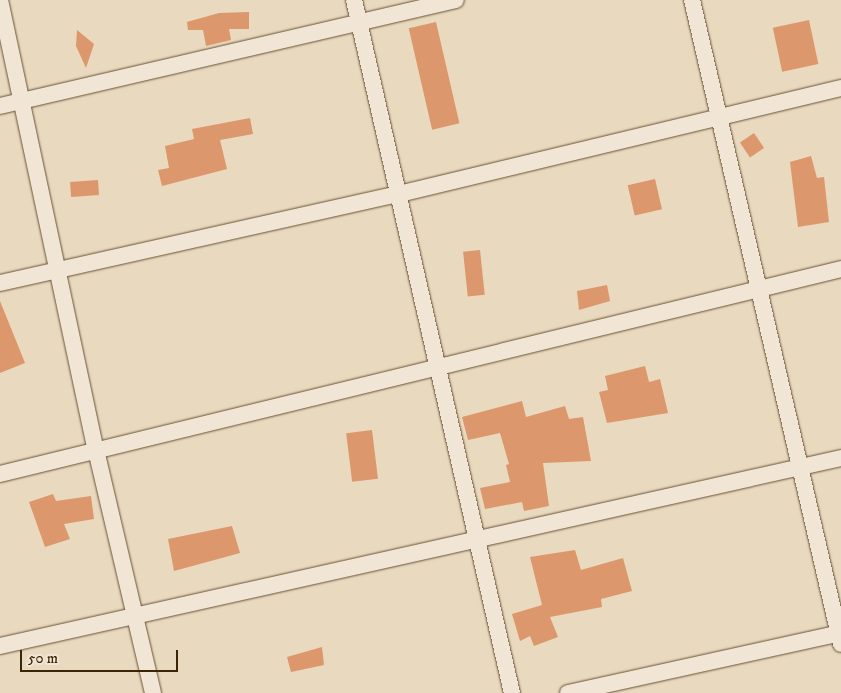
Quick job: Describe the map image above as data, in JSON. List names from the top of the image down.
{
  "scale_bar": "50 m"
}
